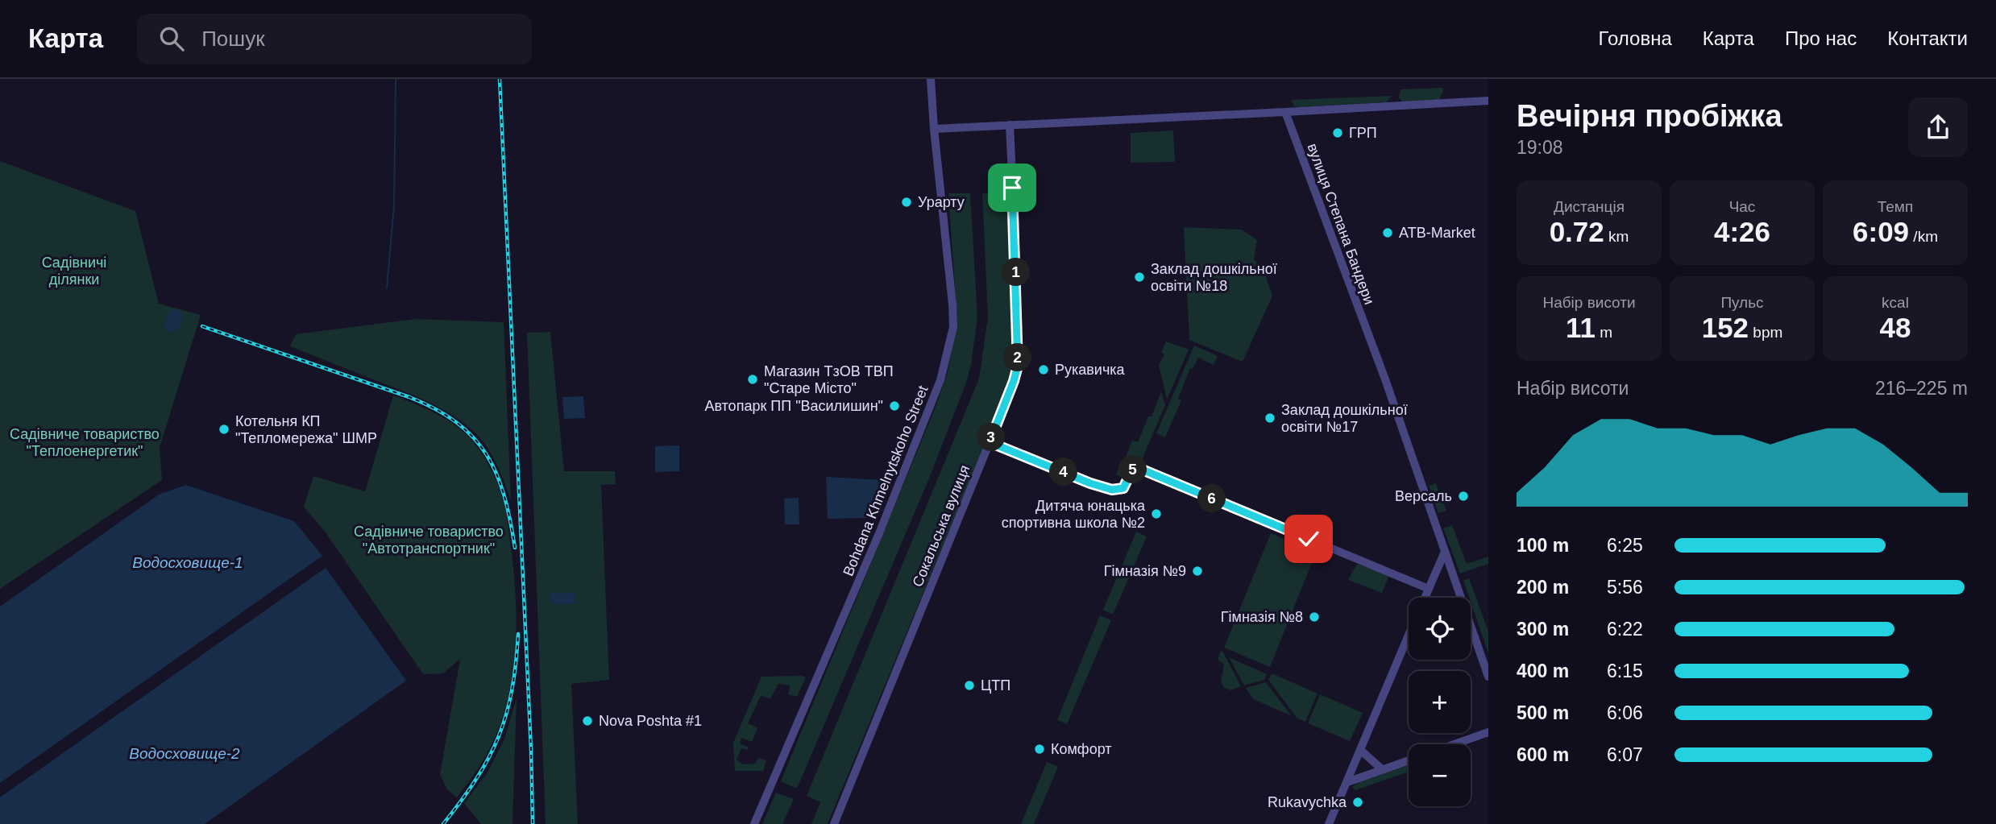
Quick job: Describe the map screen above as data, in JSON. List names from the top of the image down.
{
  "streets": {
    "street": ["вулиця Степана Бандери", "Bohdana Khmelnytskoho Street", "Сокальська вулиця"]
  },
  "water": ["Водосховище-1", "Водосховище-2"],
  "parks": ["Садівничі ділянки", "Садівниче товариство \"Теплоенергетик\"", "Садівниче товариство \"Автотранспортник\""],
  "places": [
    "ГРП",
    "Урарту",
    "ATB-Market",
    "Заклад дошкільної освіти №18",
    "Рукавичка",
    "Магазин ТзОВ ТВП \"Старе Місто\"",
    "Автопарк ПП \"Василишин\"",
    "Заклад дошкільної освіти №17",
    "Котельня КП \"Тепломережа\" ШМР",
    "Версаль",
    "Дитяча юнацька спортивна школа №2",
    "Гімназія №9",
    "Гімназія №8",
    "ЦТП",
    "Nova Poshta #1",
    "Комфорт",
    "Rukavychka"
  ],
  "page": {
    "header": "Карта",
    "search": "Пошук",
    "nav": [
      "Головна",
      "Карта",
      "Про нас",
      "Контакти"
    ],
    "heading": ["Вечірня пробіжка", "19:08"],
    "stats": [
      ["Дистанція", "0.72 km"],
      ["Час", "4:26"],
      ["Темп", "6:09 /km"],
      ["Набір висоти", "11 m"],
      ["Пульс", "152 bpm"],
      ["kcal", "48"]
    ],
    "pins": [
      "1",
      "2",
      "3",
      "5",
      "4",
      "6"
    ],
    "chart": ["Набір висоти", "216–225 m"],
    "list": [
      {
        "name": "100 m",
        "note": "6:25"
      },
      {
        "name": "200 m",
        "note": "5:56"
      },
      {
        "name": "300 m",
        "note": "6:22"
      },
      {
        "name": "400 m",
        "note": "6:15"
      },
      {
        "name": "500 m",
        "note": "6:06"
      },
      {
        "name": "600 m",
        "note": "6:07"
      }
    ],
    "map_buttons": ["+", "−"]
  }
}
